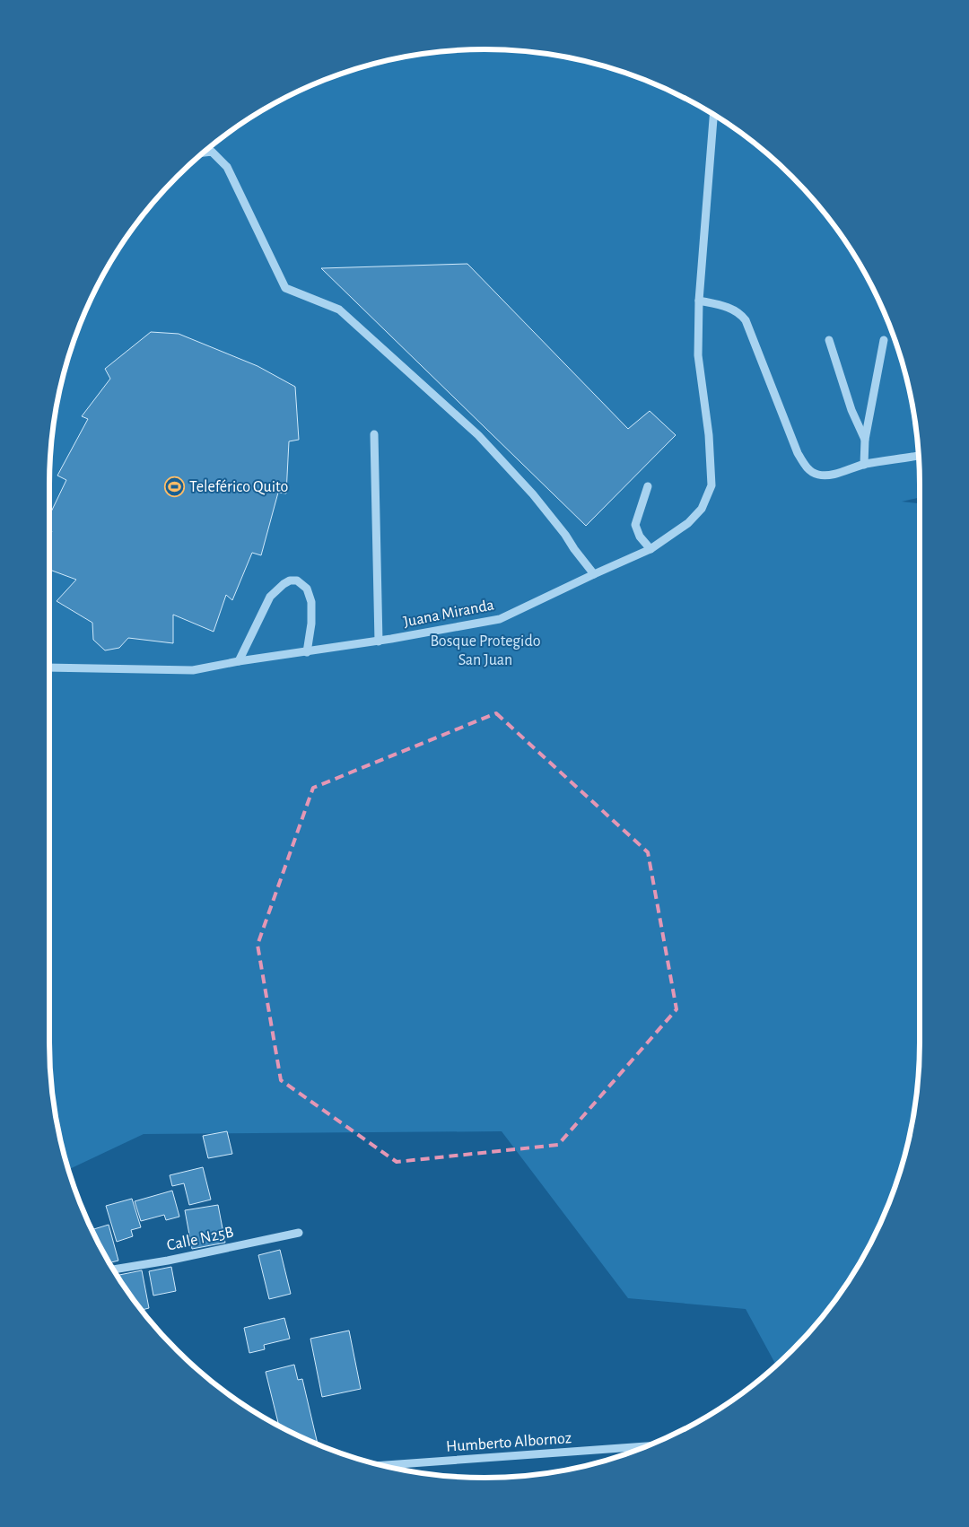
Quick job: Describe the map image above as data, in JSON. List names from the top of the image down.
{
  "streets": {
    "street": ["Juana Miranda", "Calle N25B", "Humberto Albornoz"]
  },
  "parks": ["Bosque Protegido San Juan"],
  "places": {
    "sports": ["Teleférico Quito"]
  }
}
